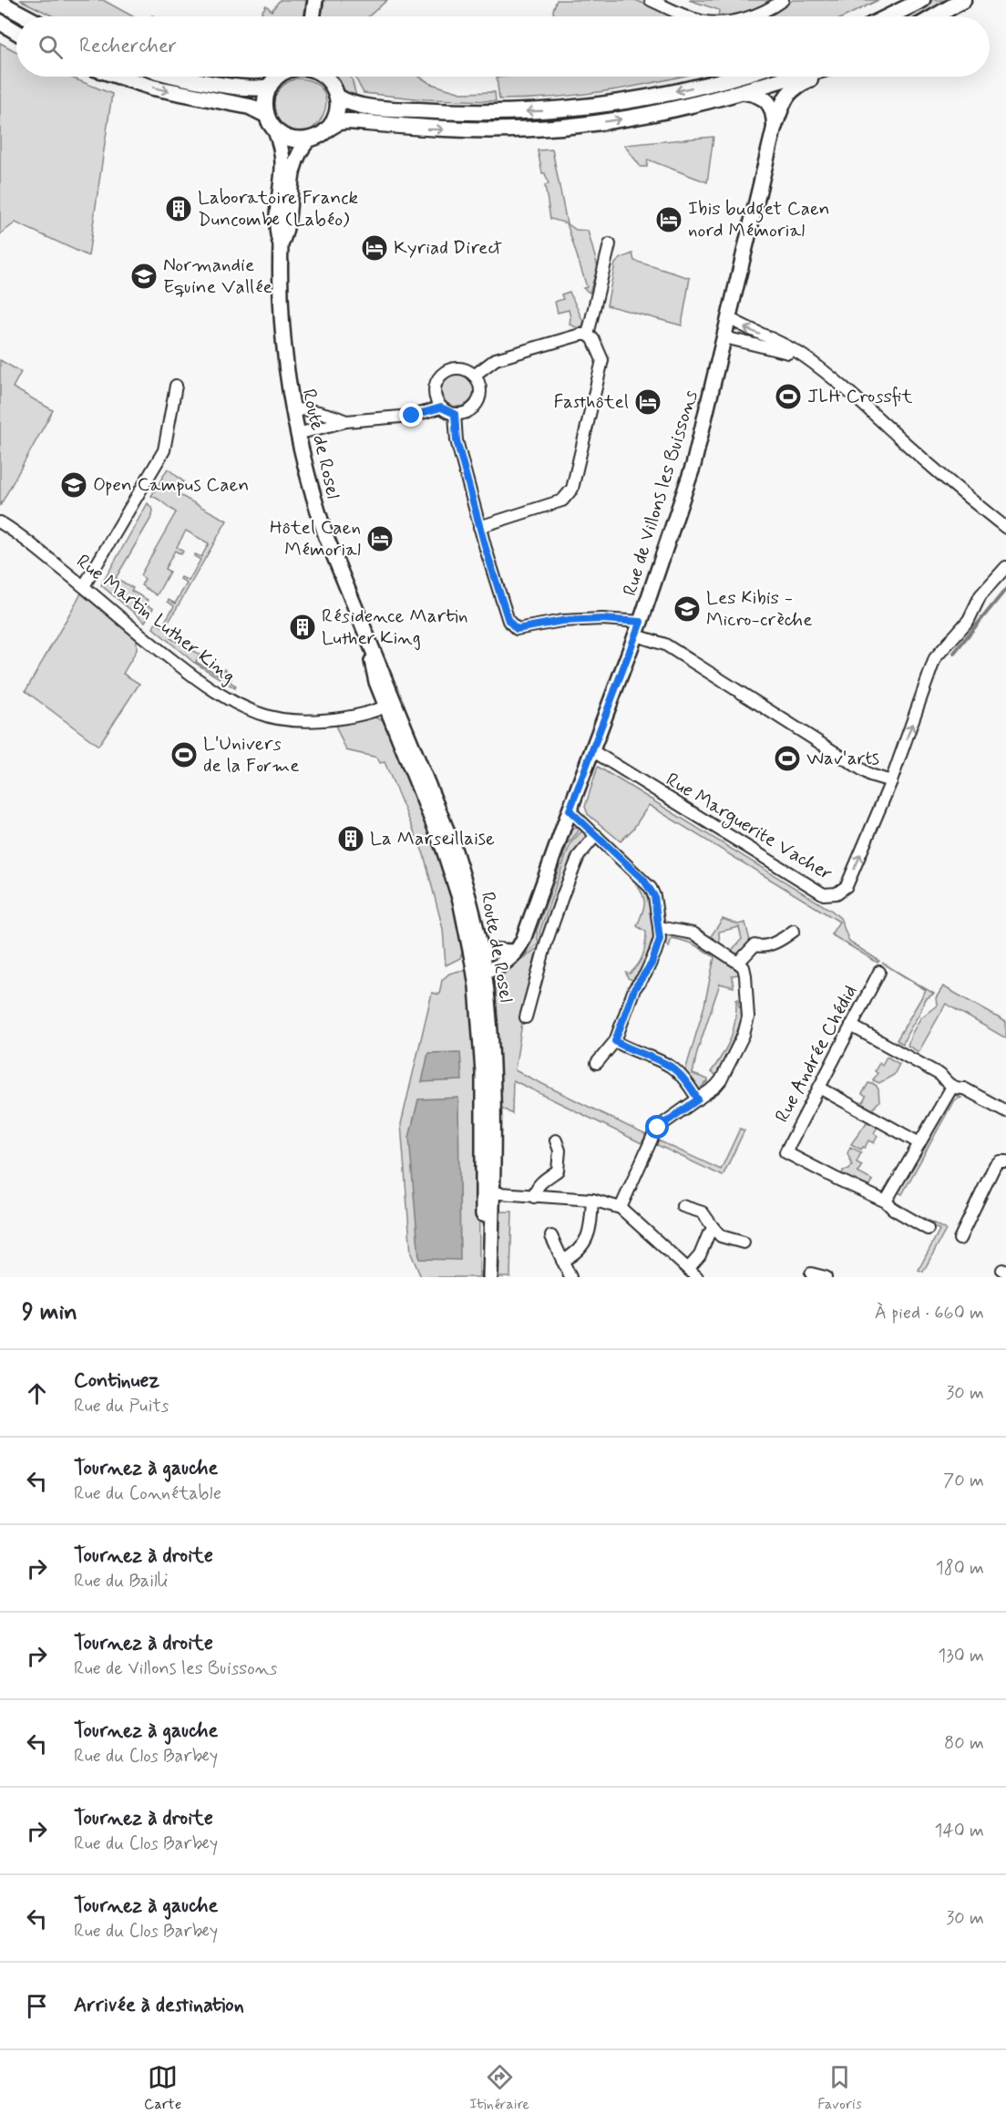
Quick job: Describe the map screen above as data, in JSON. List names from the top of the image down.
{
  "streets": {
    "street": [
      "Route de Rosel",
      "Rue de Villons les Buissons",
      "Rue Martin Luther King",
      "Rue Marguerite Vacher",
      "Rue Andrée Chédid"
    ]
  },
  "crossings": [
    ["Route de Rosel", "Rue de Villons les Buissons"],
    ["Route de Rosel", "Rue Martin Luther King"],
    ["Rue de Villons les Buissons", "Rue Marguerite Vacher"]
  ],
  "places": {
    "building": ["Laboratoire Franck Duncombe (Labéo)", "Résidence Martin Luther King", "La Marseillaise"],
    "hotel": [
      "Ibis budget Caen nord Mémorial",
      "Kyriad Direct",
      "Fasthôtel",
      "Hôtel Caen Mémorial"
    ],
    "school or university": ["Normandie Equine Vallée", "Open Campus Caen", "Les Kibis - Micro-crèche"],
    "sports": ["JLH Crossfit", "L'Univers de la Forme", "Wav'arts"]
  },
  "page": {
    "search": "Rechercher",
    "heading": ["9 min", "À pied · 660 m"],
    "list": [
      ["Continuez", "Rue du Puits", "30 m"],
      ["Tournez à gauche", "Rue du Connétable", "70 m"],
      ["Tournez à droite", "Rue du Bailli", "180 m"],
      ["Tournez à droite", "Rue de Villons les Buissons", "130 m"],
      ["Tournez à gauche", "Rue du Clos Barbey", "80 m"],
      ["Tournez à droite", "Rue du Clos Barbey", "140 m"],
      ["Tournez à gauche", "Rue du Clos Barbey", "30 m"],
      "Arrivée à destination"
    ],
    "nav": ["Carte", "Itinéraire", "Favoris"]
  }
}
